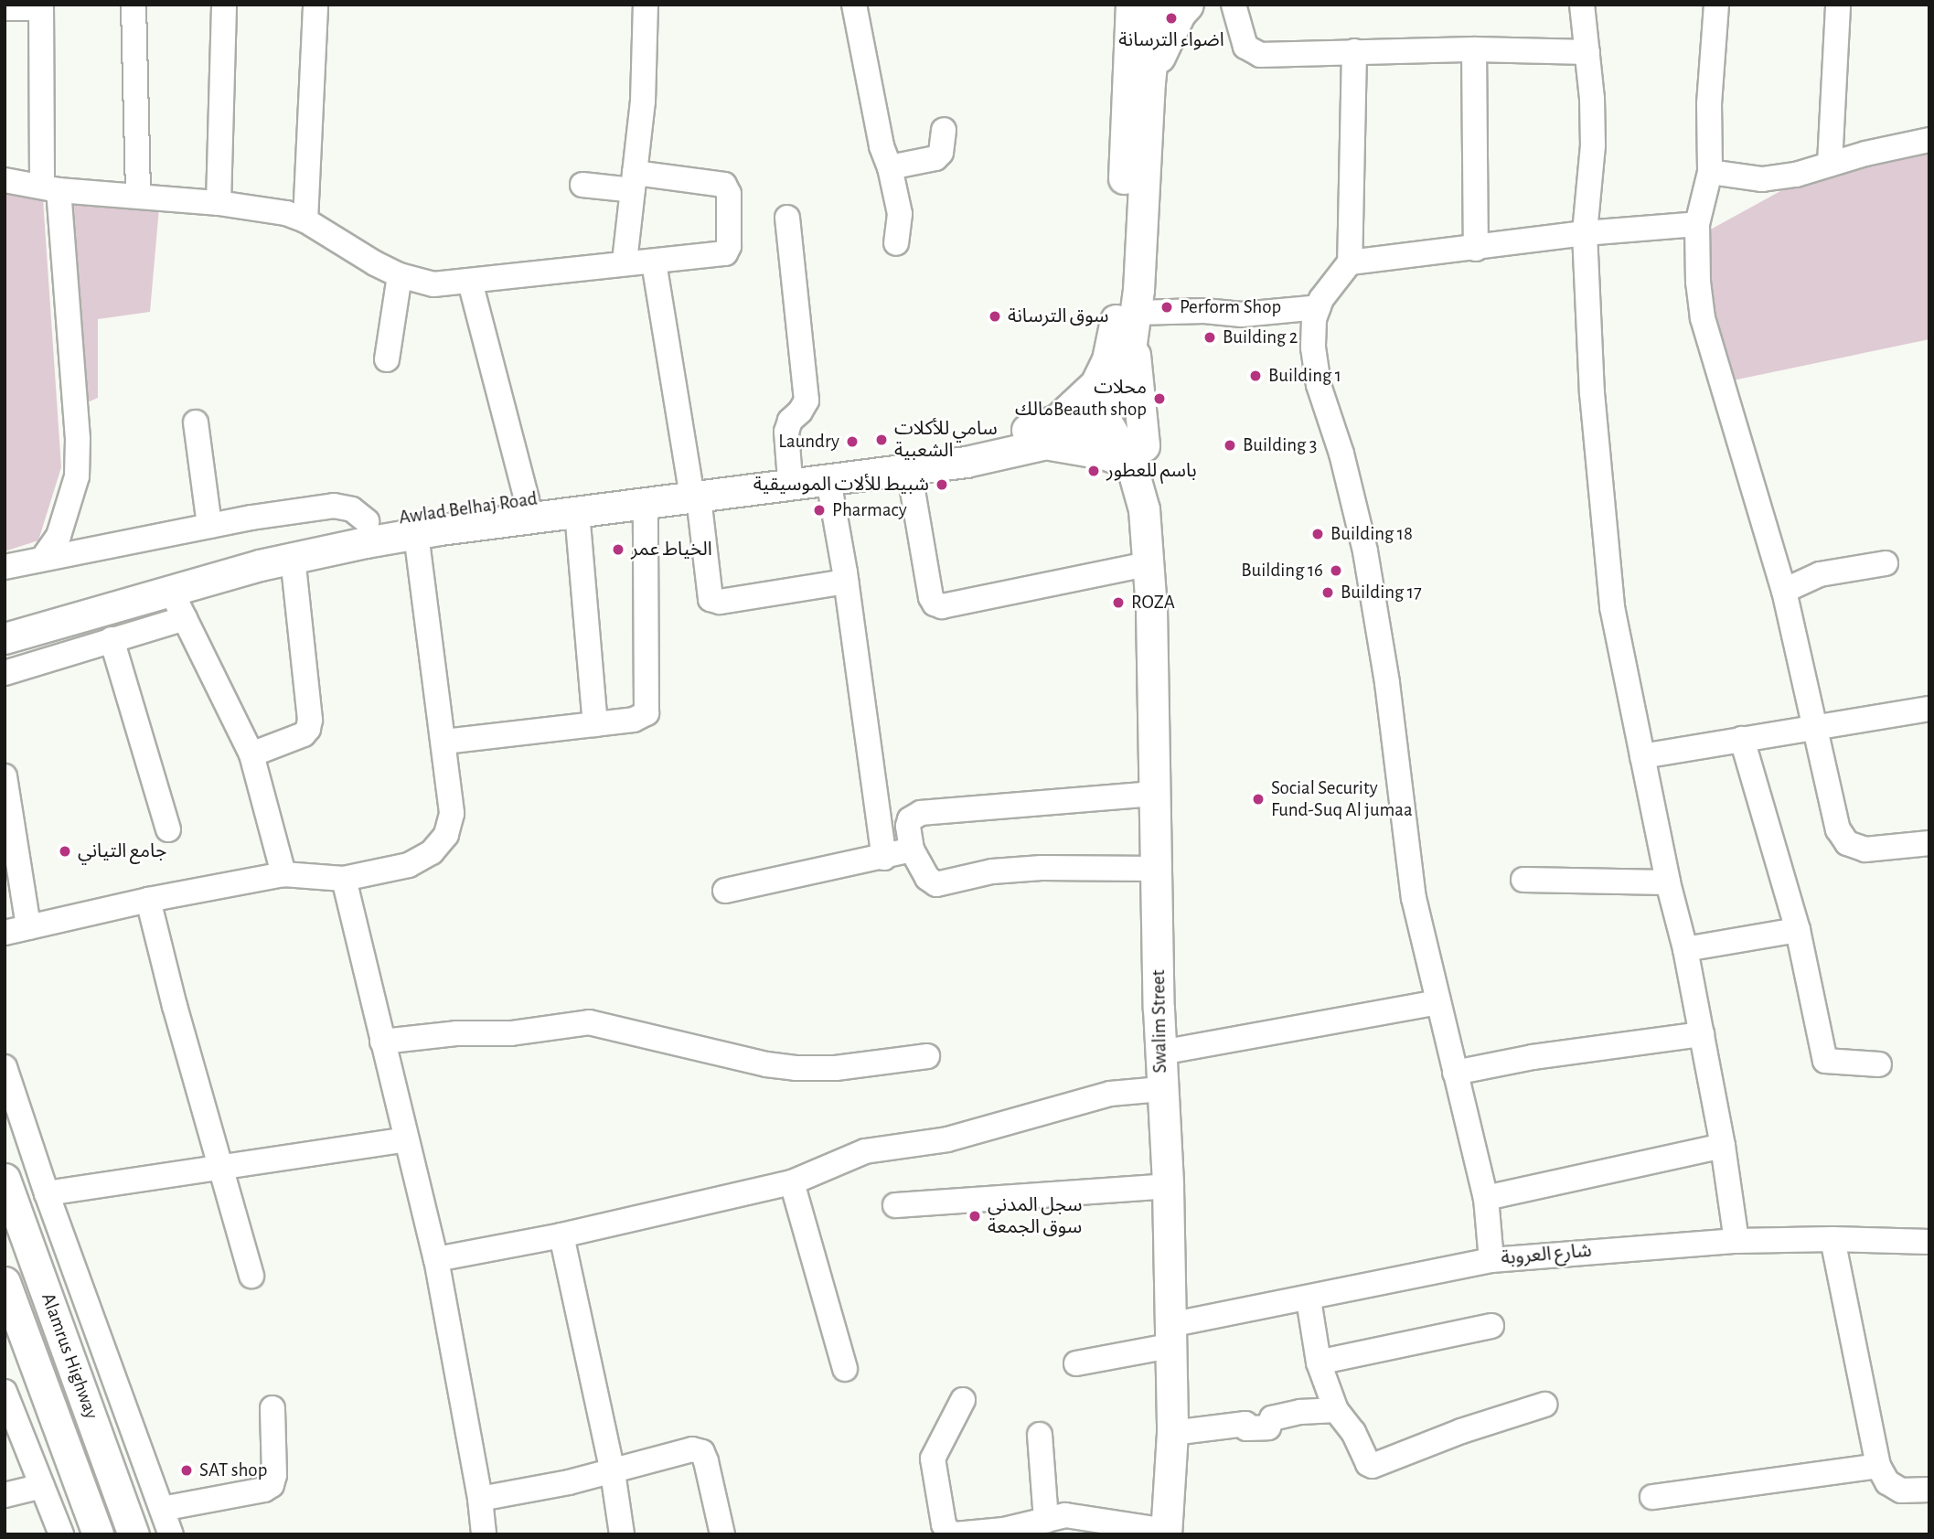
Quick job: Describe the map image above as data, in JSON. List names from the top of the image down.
{
  "streets": {
    "main road": ["Awlad Belhaj Road", "Swalim Street", "Alamrus Highway"],
    "street": ["شارع العروبة"]
  },
  "crossings": [
    ["Swalim Street", "شارع العروبة"]
  ],
  "places": [
    "اضواء الترسانة",
    "Perform Shop",
    "سوق الترسانة",
    "Building 2",
    "Building 1",
    "محلات مالكBeauth shop",
    "سامي للأكلات الشعبية",
    "Laundry",
    "Building 3",
    "باسم للعطور",
    "شبيط للألات الموسيقية",
    "Pharmacy",
    "Building 18",
    "الخياط عمر",
    "Building 16",
    "Building 17",
    "ROZA",
    "Social Security Fund-Suq Al jumaa",
    "جامع التياني",
    "سجل المدني سوق الجمعة",
    "SAT shop"
  ]
}
